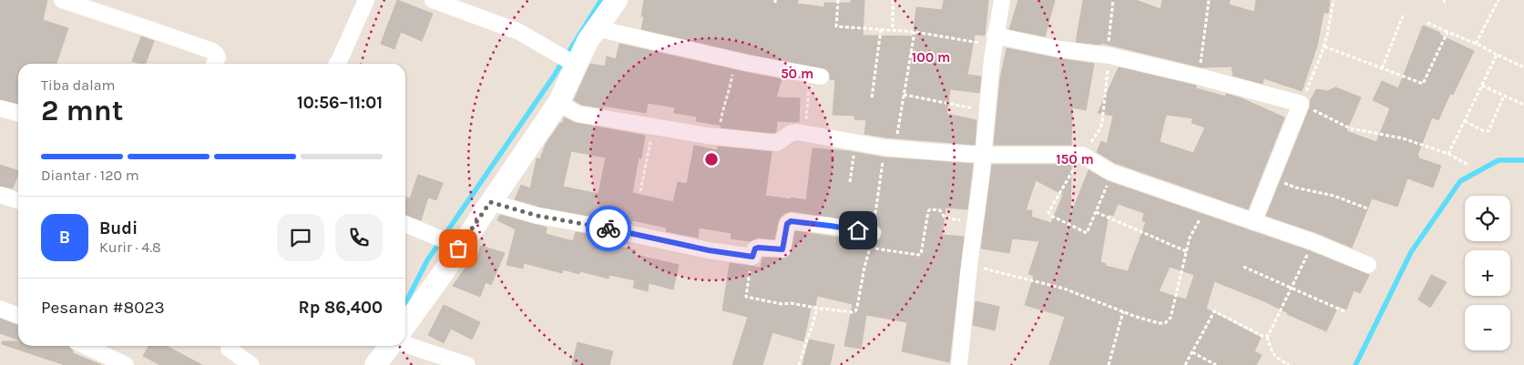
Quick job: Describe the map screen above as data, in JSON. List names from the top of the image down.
{
  "page": {
    "heading": ["2 mnt", "Tiba dalam", "10:56–11:01"],
    "panel": [
      "Budi",
      "Kurir · 4.8",
      "Pesanan #8023",
      "Rp 86,400"
    ],
    "bar": "Diantar · 120 m",
    "map_buttons": ["+", "−"],
    "round": "B"
  },
  "rings": ["100 m", "50 m", "150 m"]
}
